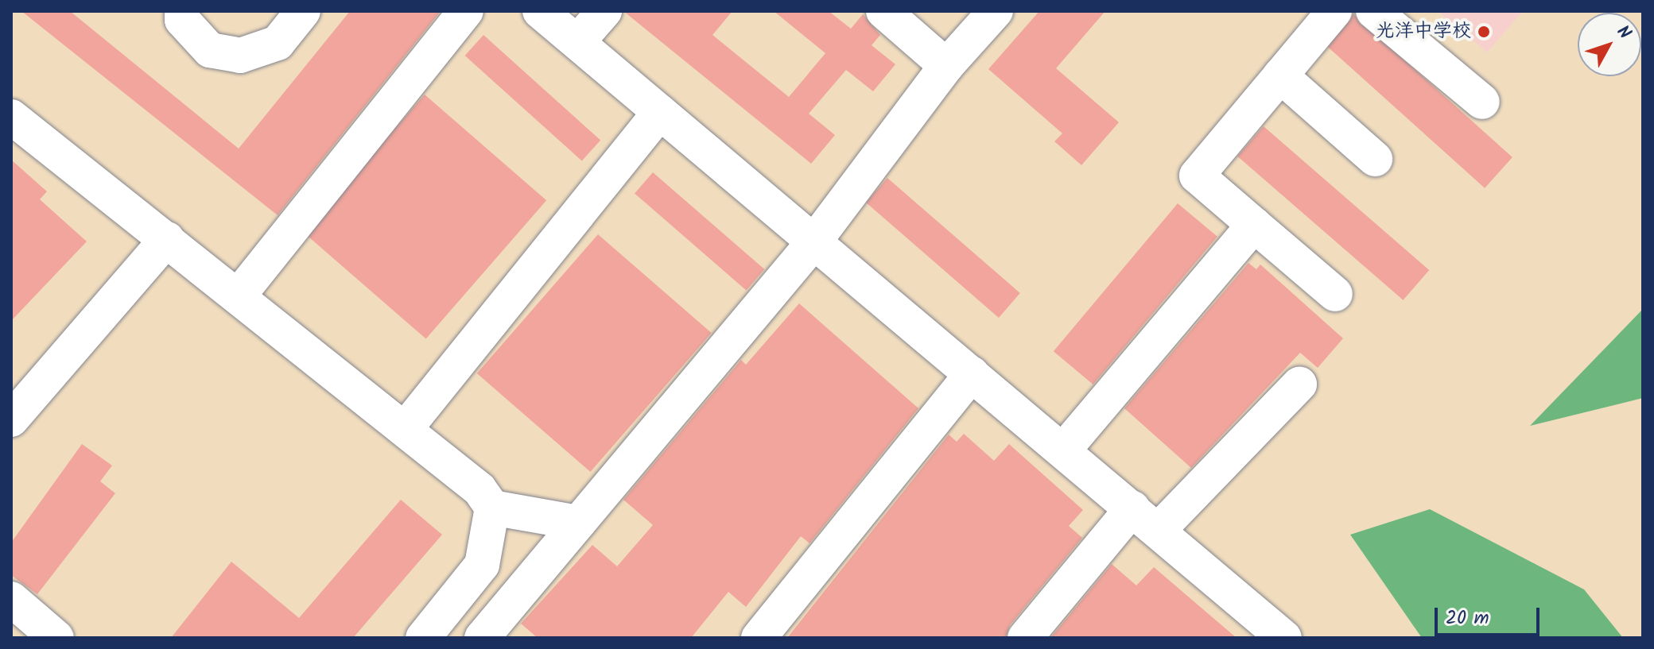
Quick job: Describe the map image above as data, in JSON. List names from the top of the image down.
{
  "places": ["光洋中学校"],
  "scale_bar": "20 m",
  "north": "top right"
}
